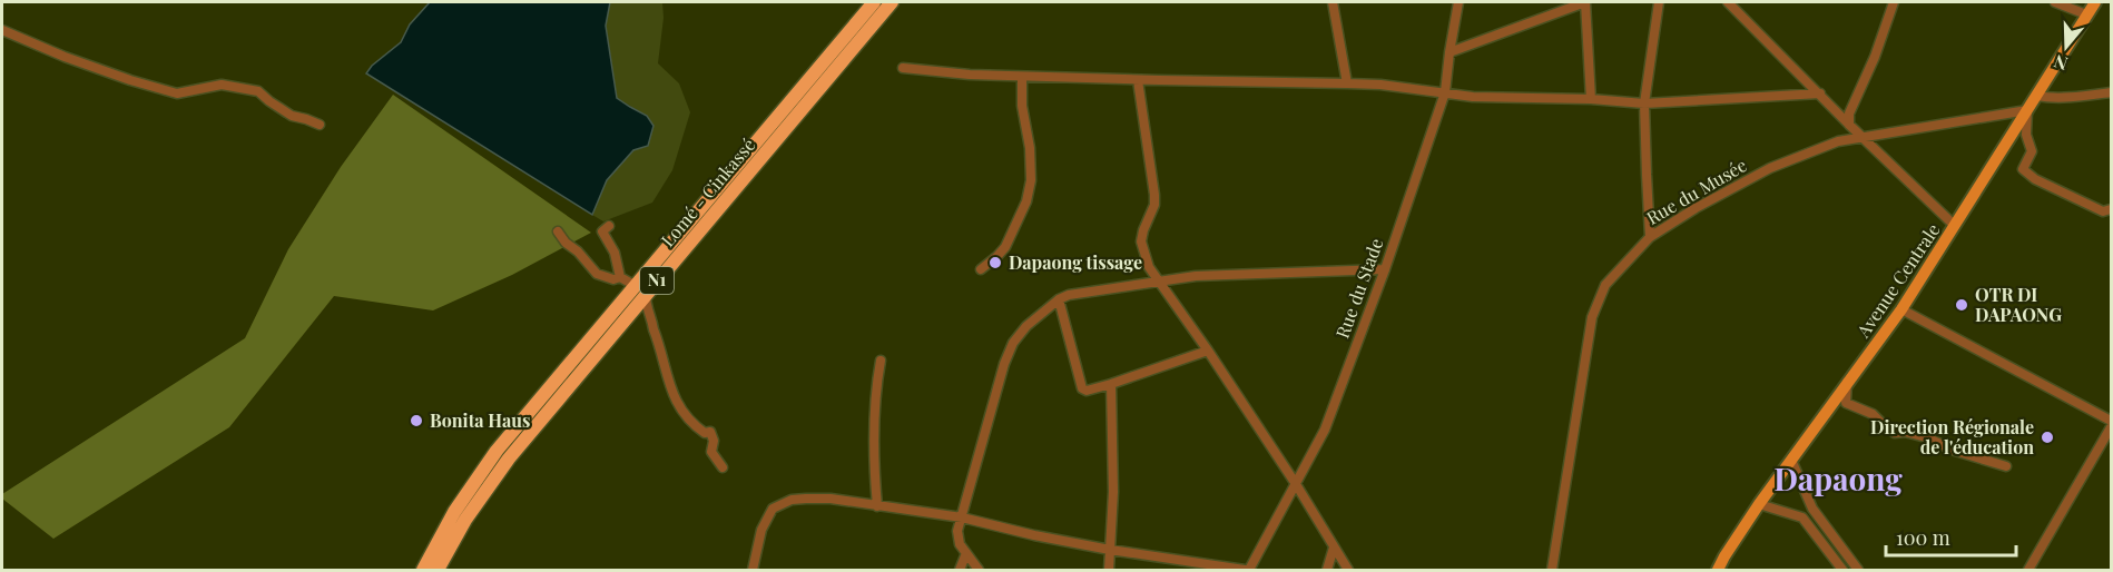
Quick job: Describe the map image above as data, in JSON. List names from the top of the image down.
{
  "streets": {
    "highway": ["Lomé - Cinkassé", "N1"],
    "main road": ["Avenue Centrale"],
    "street": ["Rue du Musée", "Rue du Stade"]
  },
  "crossings": [
    ["Rue du Musée", "Avenue Centrale"]
  ],
  "districts": ["Dapaong"],
  "places": [
    "Dapaong tissage",
    "OTR DI DAPAONG",
    "Bonita Haus",
    "Direction Régionale de l'éducation"
  ],
  "scale_bar": "100 m",
  "north": "bottom"
}
